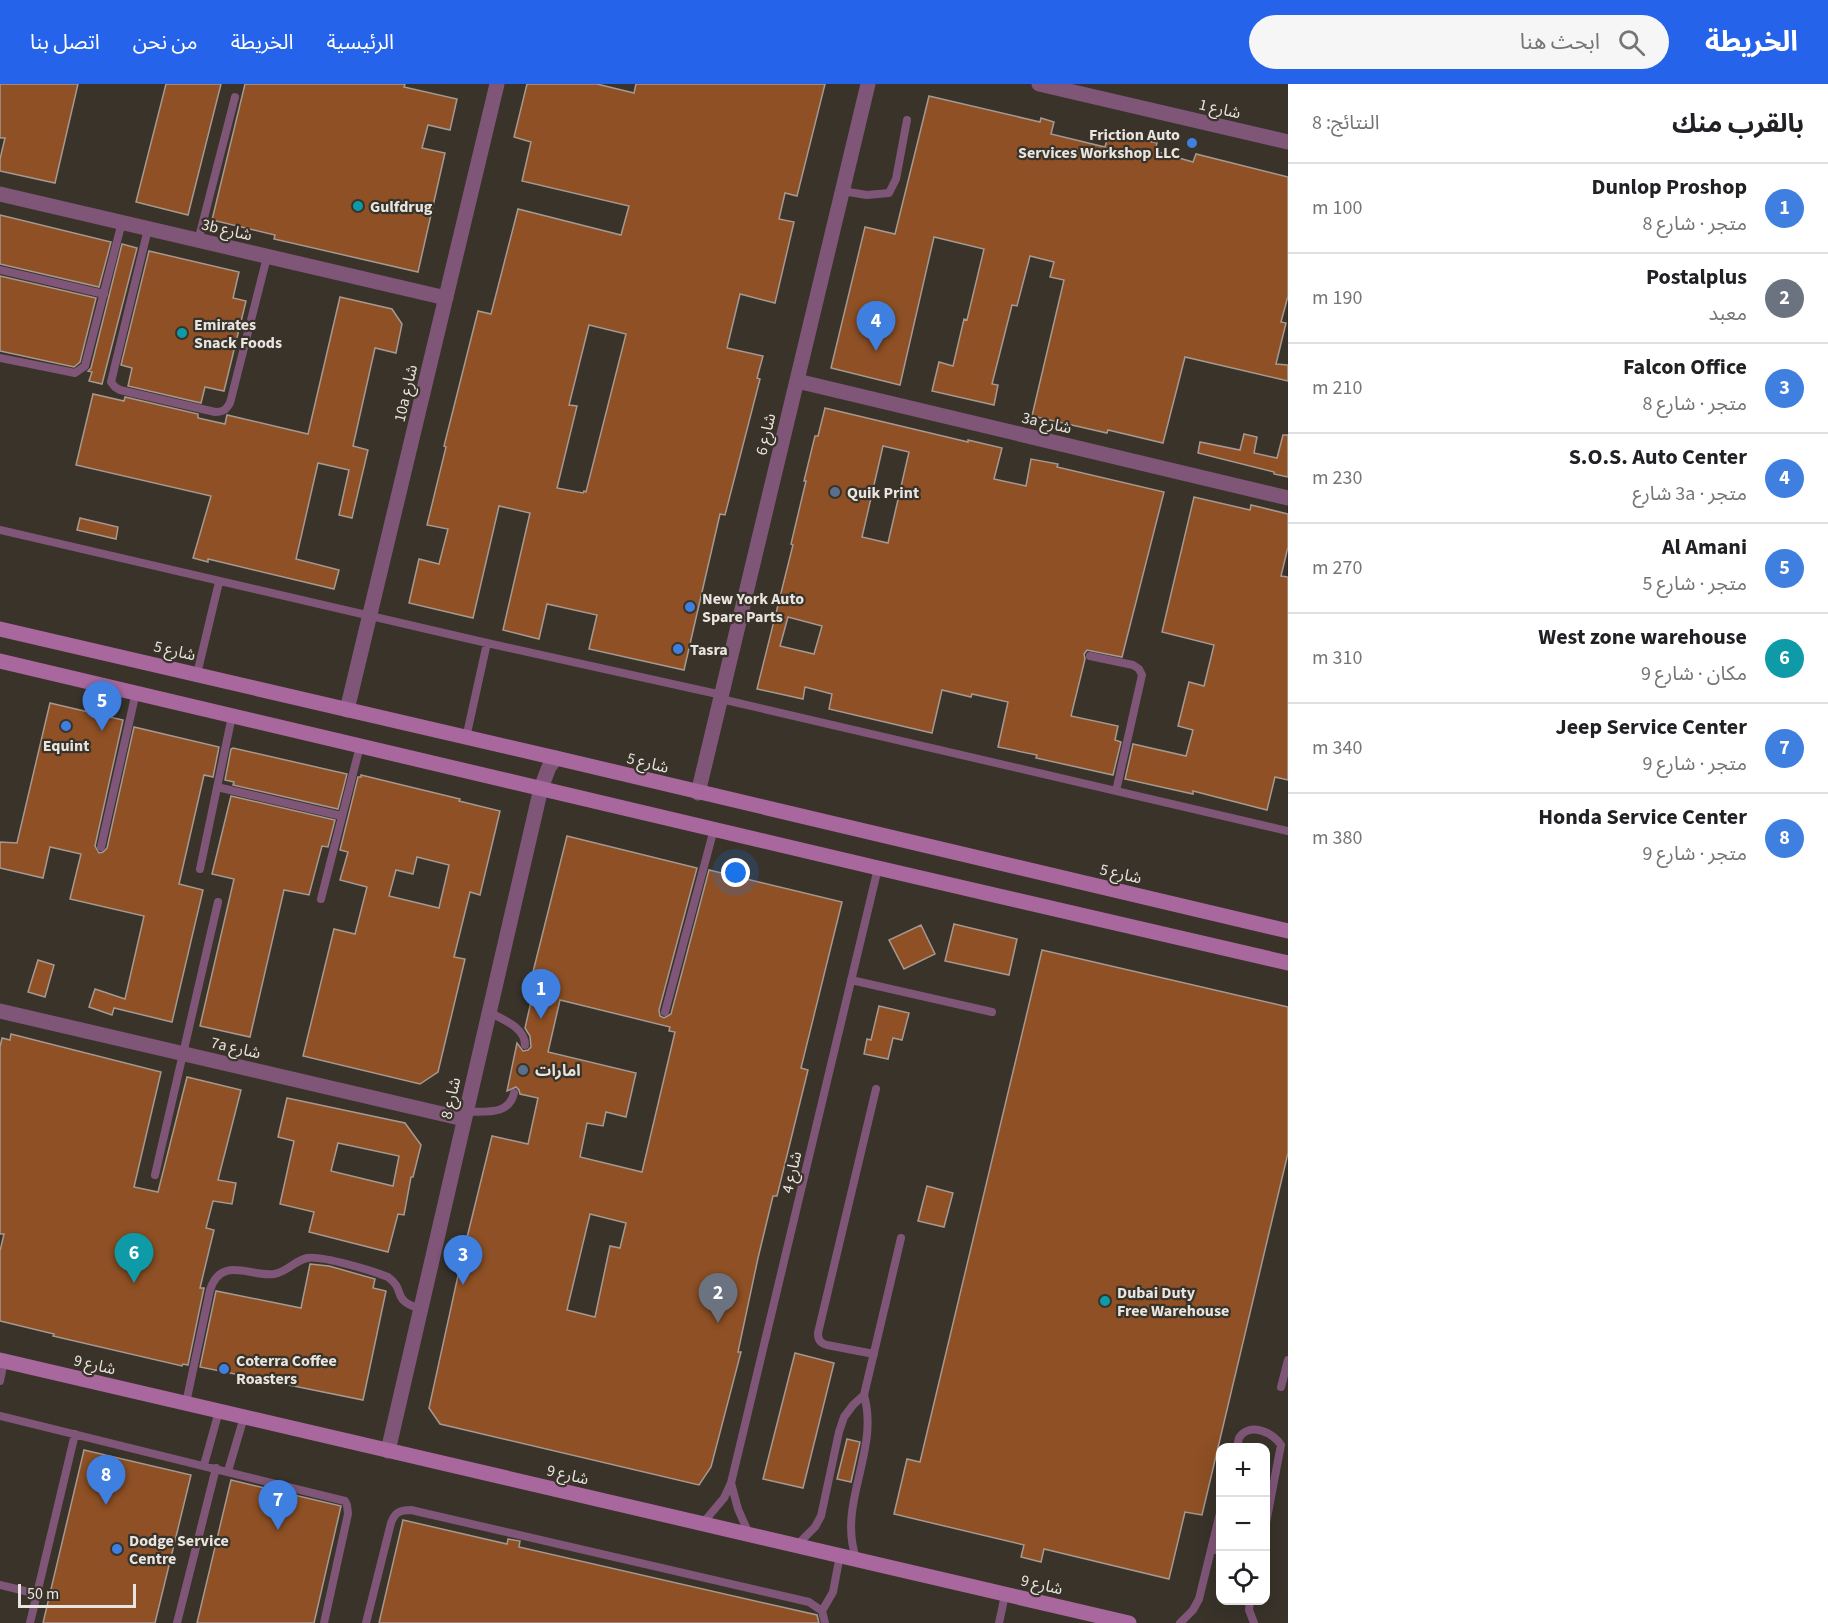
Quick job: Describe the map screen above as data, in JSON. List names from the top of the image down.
{
  "streets": {
    "street": [
      "شارع 1",
      "3b شارع",
      "10a شارع",
      "3a شارع",
      "شارع 6",
      "شارع 5",
      "7a شارع",
      "شارع 8",
      "شارع 9"
    ],
    "lane": ["شارع 4"]
  },
  "crossings": [
    ["3b شارع", "10a شارع"],
    ["10a شارع", "شارع 5"],
    ["3a شارع", "شارع 6"],
    ["شارع 6", "شارع 5"],
    ["شارع 5", "شارع 8"],
    ["7a شارع", "شارع 8"],
    ["شارع 8", "شارع 9"],
    ["شارع 4", "شارع 9"]
  ],
  "places": [
    "Friction Auto Services Workshop LLC",
    "Gulfdrug",
    "Emirates Snack Foods",
    "Quik Print",
    "New York Auto Spare Parts",
    "Tasra",
    "Equint",
    "امارات",
    "Dubai Duty Free Warehouse",
    "Coterra Coffee Roasters",
    "Dodge Service Centre"
  ],
  "scale_bar": "50 m",
  "page": {
    "header": "الخريطة",
    "search": "ابحث هنا",
    "nav": [
      "الرئيسية",
      "الخريطة",
      "من نحن",
      "اتصل بنا"
    ],
    "heading": ["بالقرب منك", "النتائج: 8"],
    "list": [
      {
        "mark": "1",
        "name": "Dunlop Proshop",
        "note": "متجر · شارع 8",
        "value": "100 m"
      },
      {
        "mark": "2",
        "name": "Postalplus",
        "note": "معبد",
        "value": "190 m"
      },
      {
        "mark": "3",
        "name": "Falcon Office",
        "note": "متجر · شارع 8",
        "value": "210 m"
      },
      {
        "mark": "4",
        "name": "S.O.S. Auto Center",
        "note": "متجر · 3a شارع",
        "value": "230 m"
      },
      {
        "mark": "5",
        "name": "Al Amani",
        "note": "متجر · شارع 5",
        "value": "270 m"
      },
      {
        "mark": "6",
        "name": "West zone warehouse",
        "note": "مكان · شارع 9",
        "value": "310 m"
      },
      {
        "mark": "7",
        "name": "Jeep Service Center",
        "note": "متجر · شارع 9",
        "value": "340 m"
      },
      {
        "mark": "8",
        "name": "Honda Service Center",
        "note": "متجر · شارع 9",
        "value": "380 m"
      }
    ],
    "pins": [
      "4",
      "5",
      "1",
      "6",
      "3",
      "2",
      "8",
      "7"
    ],
    "map_buttons": ["+", "−"],
    "scale": "50 m"
  }
}
